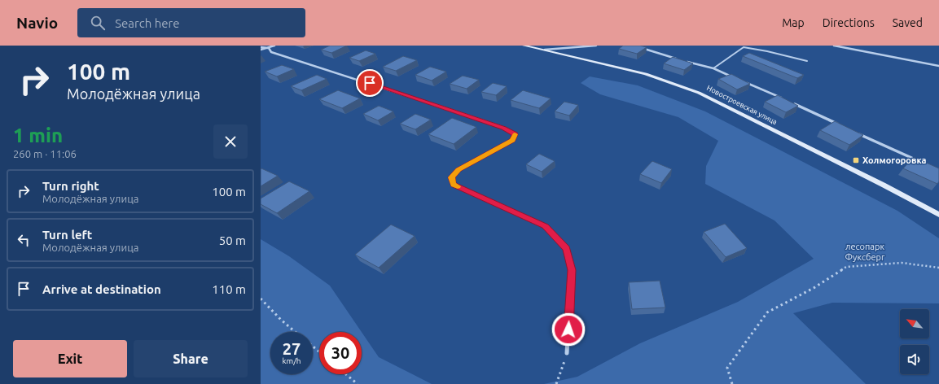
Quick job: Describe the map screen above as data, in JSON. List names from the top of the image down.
{
  "streets": {
    "main road": ["Новостроевская улица"]
  },
  "parks": ["лесопарк Фуксберг"],
  "places": {
    "transit": ["Холмогоровка"]
  },
  "north": "top left",
  "page": {
    "header": "Navio",
    "search": "Search here",
    "nav": ["Map", "Directions", "Saved"],
    "turn": ["100 m", "Молодёжная улица"],
    "heading": ["1 min", "260 m · 11:06"],
    "list": [
      {
        "name": "Turn right",
        "note": "Молодёжная улица",
        "value": "100 m"
      },
      {
        "name": "Turn left",
        "note": "Молодёжная улица",
        "value": "50 m"
      },
      {
        "name": "Arrive at destination",
        "value": "110 m"
      }
    ],
    "speed": "27 km/h",
    "limit": "30",
    "buttons": ["Exit", "Share"]
  }
}
